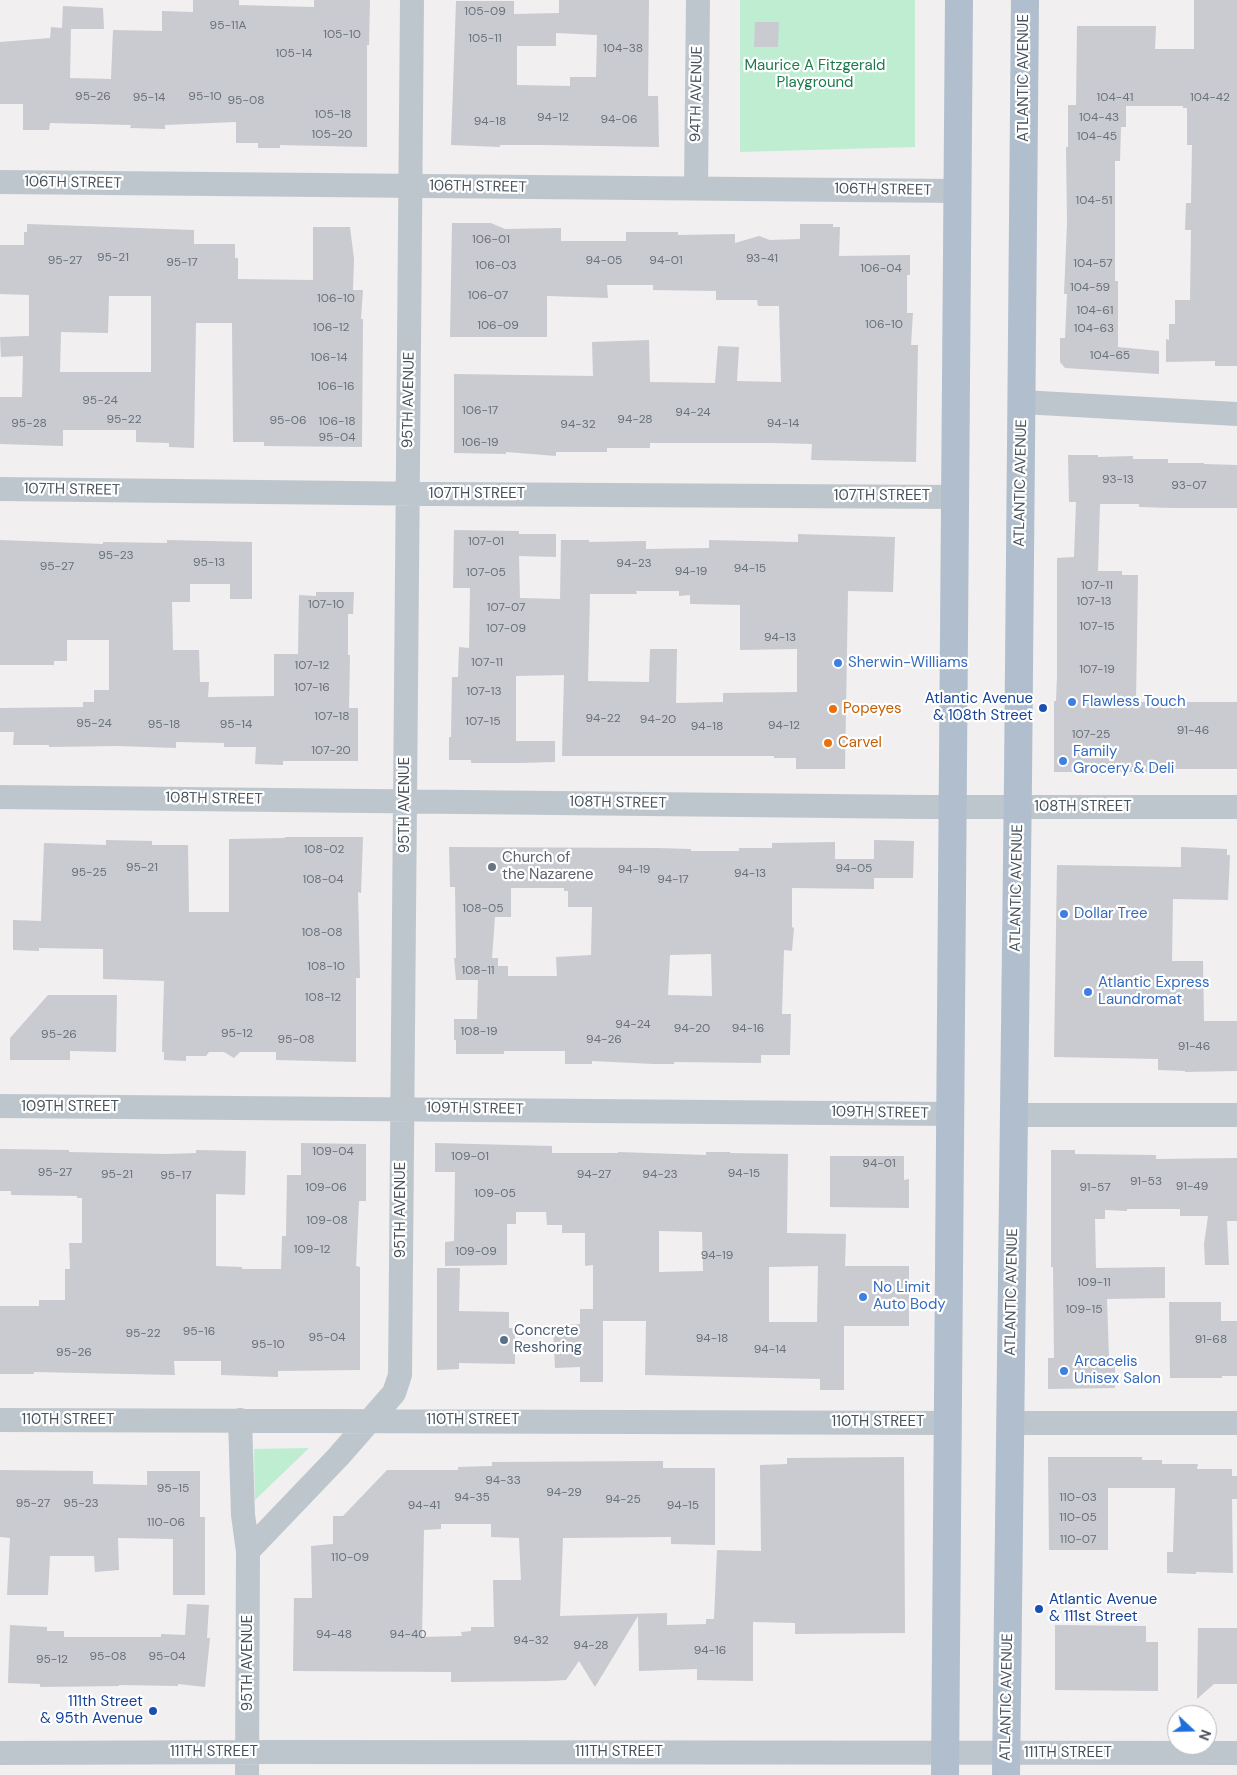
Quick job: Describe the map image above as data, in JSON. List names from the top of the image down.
{
  "streets": {
    "main road": ["ATLANTIC AVENUE"],
    "street": [
      "94TH AVENUE",
      "106TH STREET",
      "95TH AVENUE",
      "107TH STREET",
      "108TH STREET",
      "109TH STREET",
      "110TH STREET",
      "111TH STREET"
    ]
  },
  "crossings": [
    ["ATLANTIC AVENUE", "108TH STREET"],
    ["ATLANTIC AVENUE", "111TH STREET"],
    ["94TH AVENUE", "106TH STREET"],
    ["106TH STREET", "95TH AVENUE"],
    ["95TH AVENUE", "107TH STREET"],
    ["95TH AVENUE", "108TH STREET"],
    ["95TH AVENUE", "109TH STREET"],
    ["95TH AVENUE", "110TH STREET"],
    ["95TH AVENUE", "111TH STREET"]
  ],
  "parks": ["Maurice A Fitzgerald Playground"],
  "places": [
    "Sherwin-Williams",
    "Flawless Touch",
    "Atlantic Avenue & 108th Street",
    "Popeyes",
    "Carvel",
    "Family Grocery & Deli",
    "Church of the Nazarene",
    "Dollar Tree",
    "Atlantic Express Laundromat",
    "No Limit Auto Body",
    "Concrete Reshoring",
    "Arcacelis Unisex Salon",
    "Atlantic Avenue & 111st Street",
    "111th Street & 95th Avenue"
  ],
  "house_numbers": [
    "105-09",
    "95-11A",
    "105-10",
    "105-11",
    "104-38",
    "105-14",
    "95-26",
    "95-10",
    "95-14",
    "104-41",
    "104-42",
    "95-08",
    "105-18",
    "94-12",
    "104-43",
    "94-06",
    "94-18",
    "105-20",
    "104-45",
    "104-51",
    "106-01",
    "95-21",
    "93-41",
    "95-27",
    "94-05",
    "94-01",
    "95-17",
    "104-57",
    "106-03",
    "106-04",
    "104-59",
    "106-07",
    "106-10",
    "104-61",
    "106-10",
    "106-09",
    "106-12",
    "104-63",
    "104-65",
    "106-14",
    "106-16",
    "95-24",
    "106-17",
    "94-24",
    "95-22",
    "94-28",
    "95-06",
    "106-18",
    "95-28",
    "94-14",
    "94-32",
    "95-04",
    "106-19",
    "93-13",
    "93-07",
    "107-01",
    "95-23",
    "95-13",
    "94-23",
    "95-27",
    "94-15",
    "94-19",
    "107-05",
    "107-11",
    "107-13",
    "107-10",
    "107-07",
    "107-15",
    "107-09",
    "94-13",
    "107-11",
    "107-12",
    "107-19",
    "107-16",
    "107-13",
    "107-18",
    "94-22",
    "94-20",
    "107-15",
    "95-24",
    "95-18",
    "95-14",
    "94-12",
    "94-18",
    "91-46",
    "107-25",
    "107-20",
    "108-02",
    "95-21",
    "94-05",
    "94-19",
    "95-25",
    "94-13",
    "108-04",
    "94-17",
    "108-05",
    "108-08",
    "108-10",
    "108-11",
    "108-12",
    "94-24",
    "94-20",
    "94-16",
    "108-19",
    "95-12",
    "95-26",
    "95-08",
    "94-26",
    "91-46",
    "109-04",
    "109-01",
    "94-01",
    "95-27",
    "94-15",
    "95-21",
    "94-27",
    "94-23",
    "95-17",
    "91-53",
    "91-49",
    "109-06",
    "91-57",
    "109-05",
    "109-08",
    "109-12",
    "109-09",
    "94-19",
    "109-11",
    "109-15",
    "95-16",
    "95-22",
    "95-04",
    "94-18",
    "91-68",
    "95-10",
    "94-14",
    "95-26",
    "94-33",
    "95-15",
    "94-29",
    "94-35",
    "110-03",
    "94-25",
    "95-27",
    "95-23",
    "94-41",
    "94-15",
    "110-05",
    "110-06",
    "110-07",
    "110-09",
    "94-48",
    "94-40",
    "94-32",
    "94-28",
    "94-16",
    "95-08",
    "95-04",
    "95-12"
  ],
  "north": "right"
}
